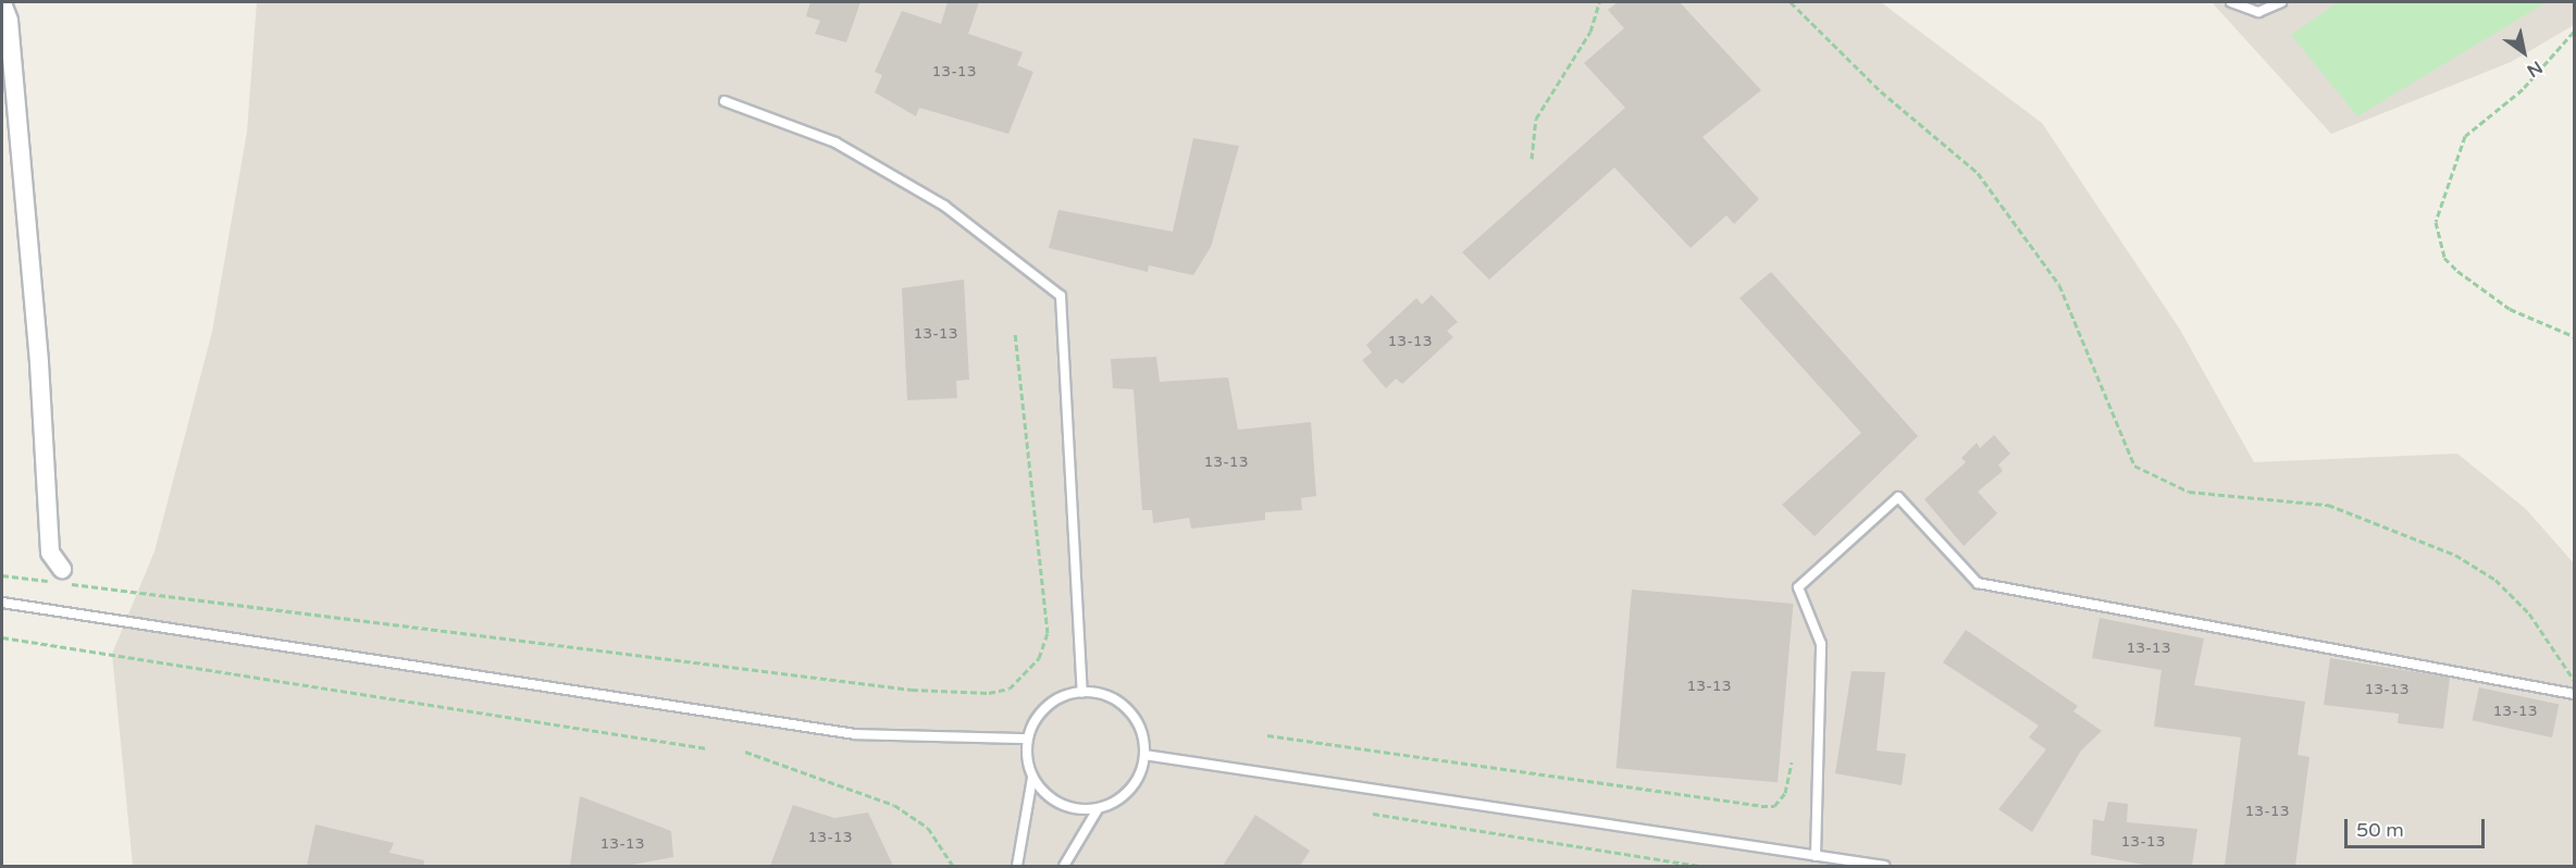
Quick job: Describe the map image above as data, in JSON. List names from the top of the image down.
{
  "house_numbers": [
    "13-13",
    "13-13",
    "13-13",
    "13-13",
    "13-13",
    "13-13",
    "13-13",
    "13-13",
    "13-13",
    "13-13",
    "13-13",
    "13-13"
  ],
  "scale_bar": "50 m",
  "north": "bottom right"
}
